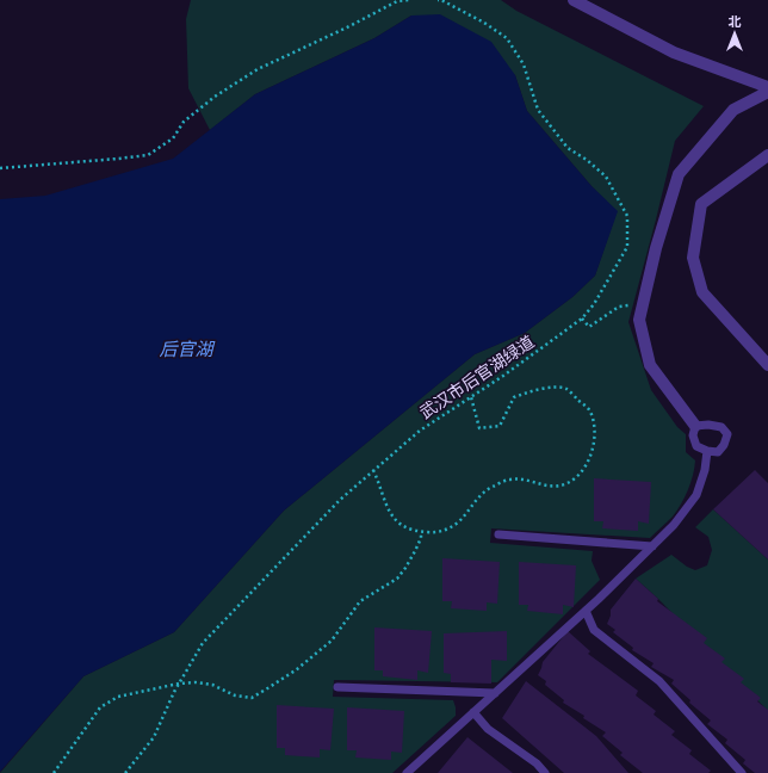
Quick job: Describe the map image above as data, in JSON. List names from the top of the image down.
{
  "streets": {
    "path": ["武汉市后官湖绿道"]
  },
  "water": ["后官湖"],
  "north": "top"
}
